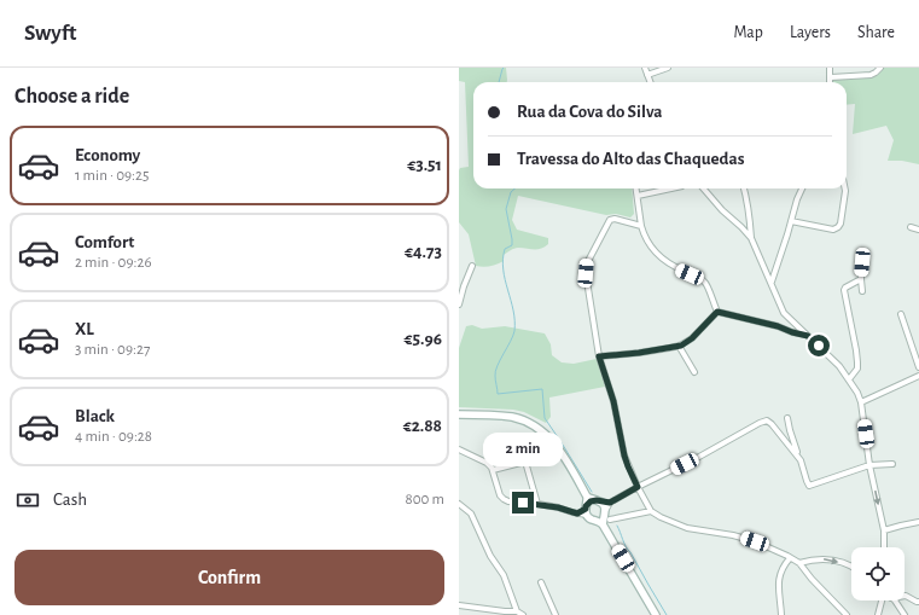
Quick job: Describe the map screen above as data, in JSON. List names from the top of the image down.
{
  "page": {
    "header": "Swyft",
    "nav": ["Map", "Layers", "Share"],
    "heading": "Choose a ride",
    "banner": ["Rua da Cova do Silva", "Travessa do Alto das Chaquedas"],
    "list": [
      {
        "name": "Economy",
        "note": "1 min · 09:25",
        "value": "€3.51"
      },
      {
        "name": "Comfort",
        "note": "2 min · 09:26",
        "value": "€4.73"
      },
      {
        "name": "XL",
        "note": "3 min · 09:27",
        "value": "€5.96"
      },
      {
        "name": "Black",
        "note": "4 min · 09:28",
        "value": "€2.88"
      }
    ],
    "bubble": "2 min",
    "pay": ["Cash", "800 m"],
    "buttons": "Confirm"
  }
}
